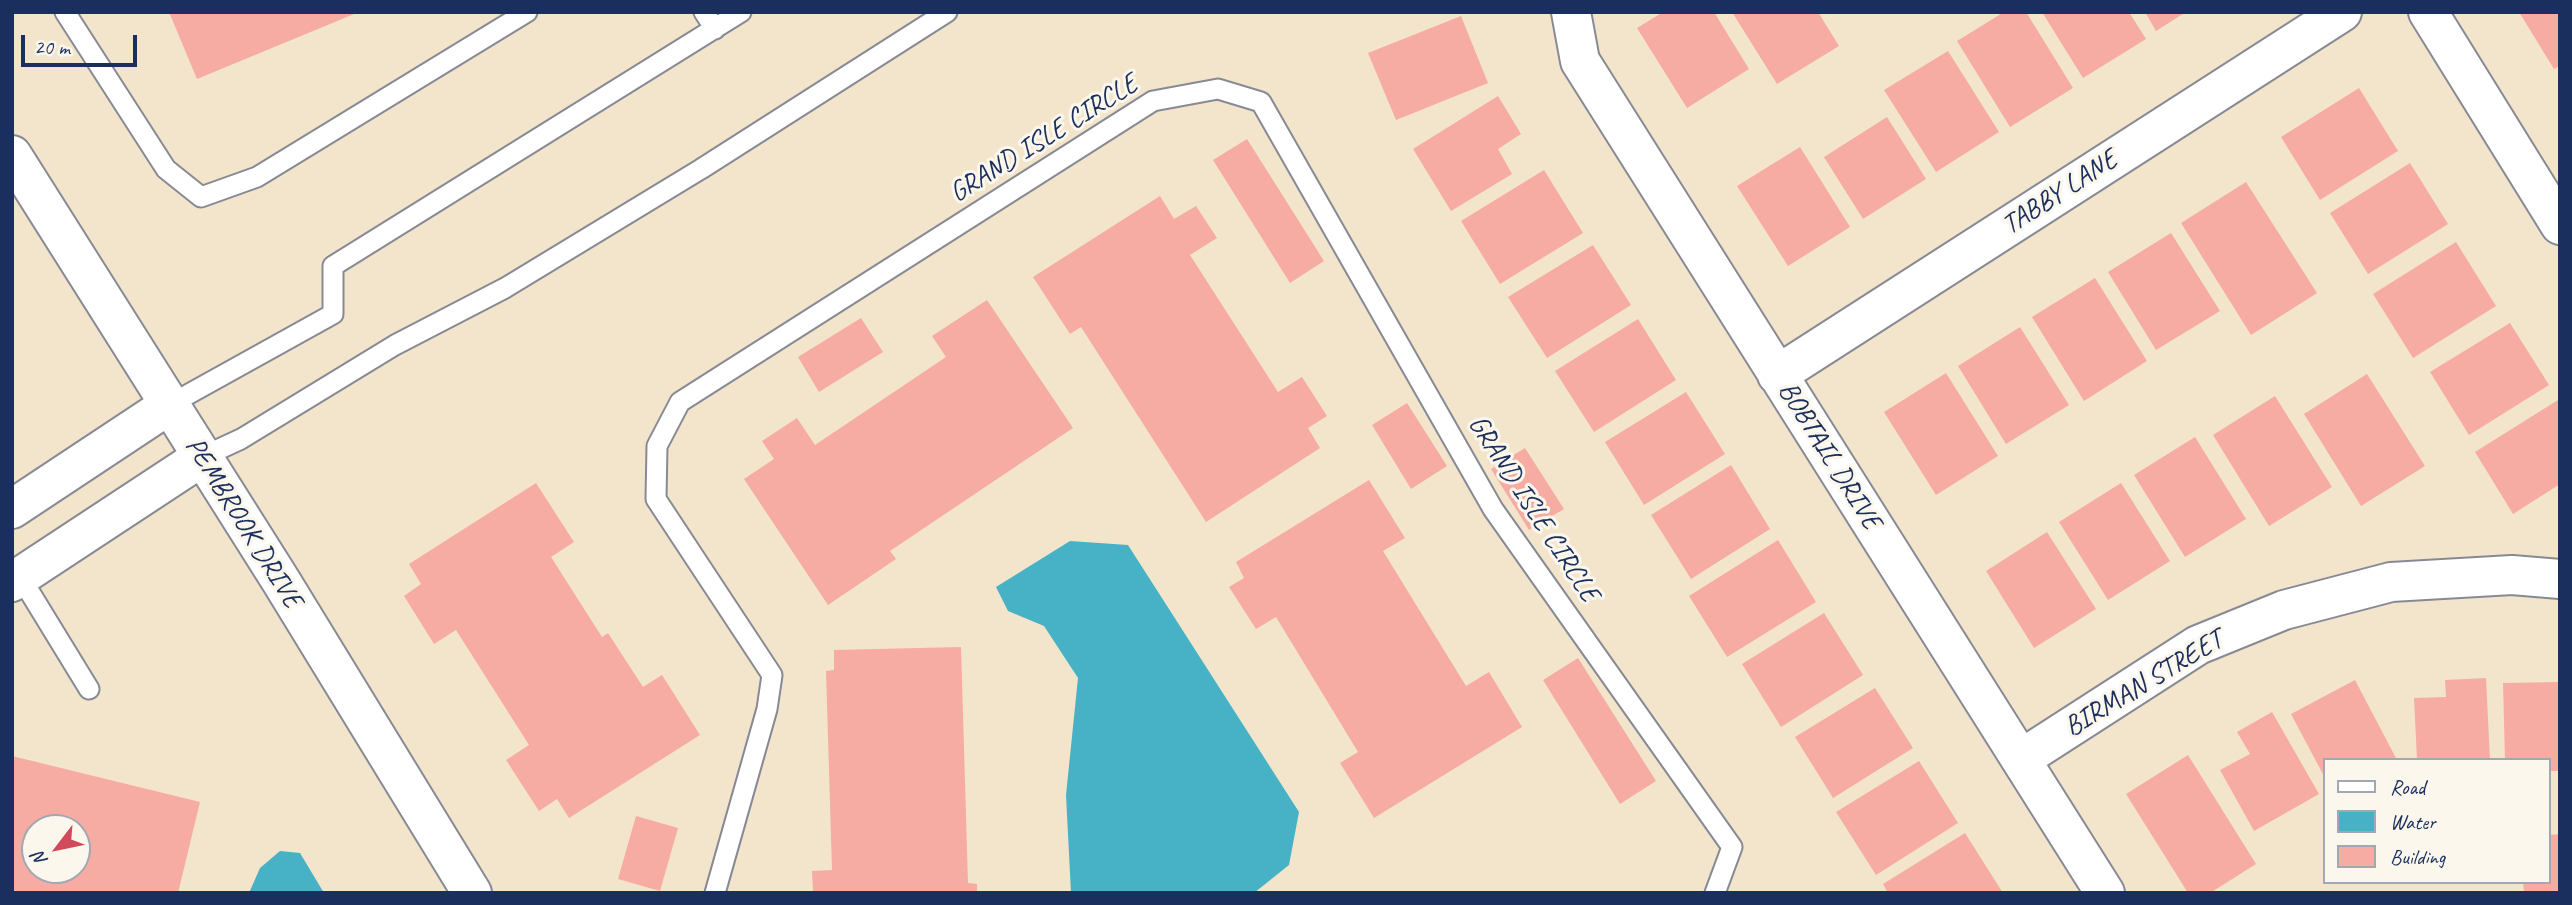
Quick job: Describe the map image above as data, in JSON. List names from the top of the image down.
{
  "streets": {
    "street": [
      "TABBY LANE",
      "BOBTAIL DRIVE",
      "PEMBROOK DRIVE",
      "BIRMAN STREET"
    ],
    "lane": ["GRAND ISLE CIRCLE"]
  },
  "crossings": [
    ["TABBY LANE", "BOBTAIL DRIVE"],
    ["BOBTAIL DRIVE", "BIRMAN STREET"]
  ],
  "legend": ["Road", "Water", "Building"],
  "scale_bar": "20 m",
  "north": "bottom left"
}
